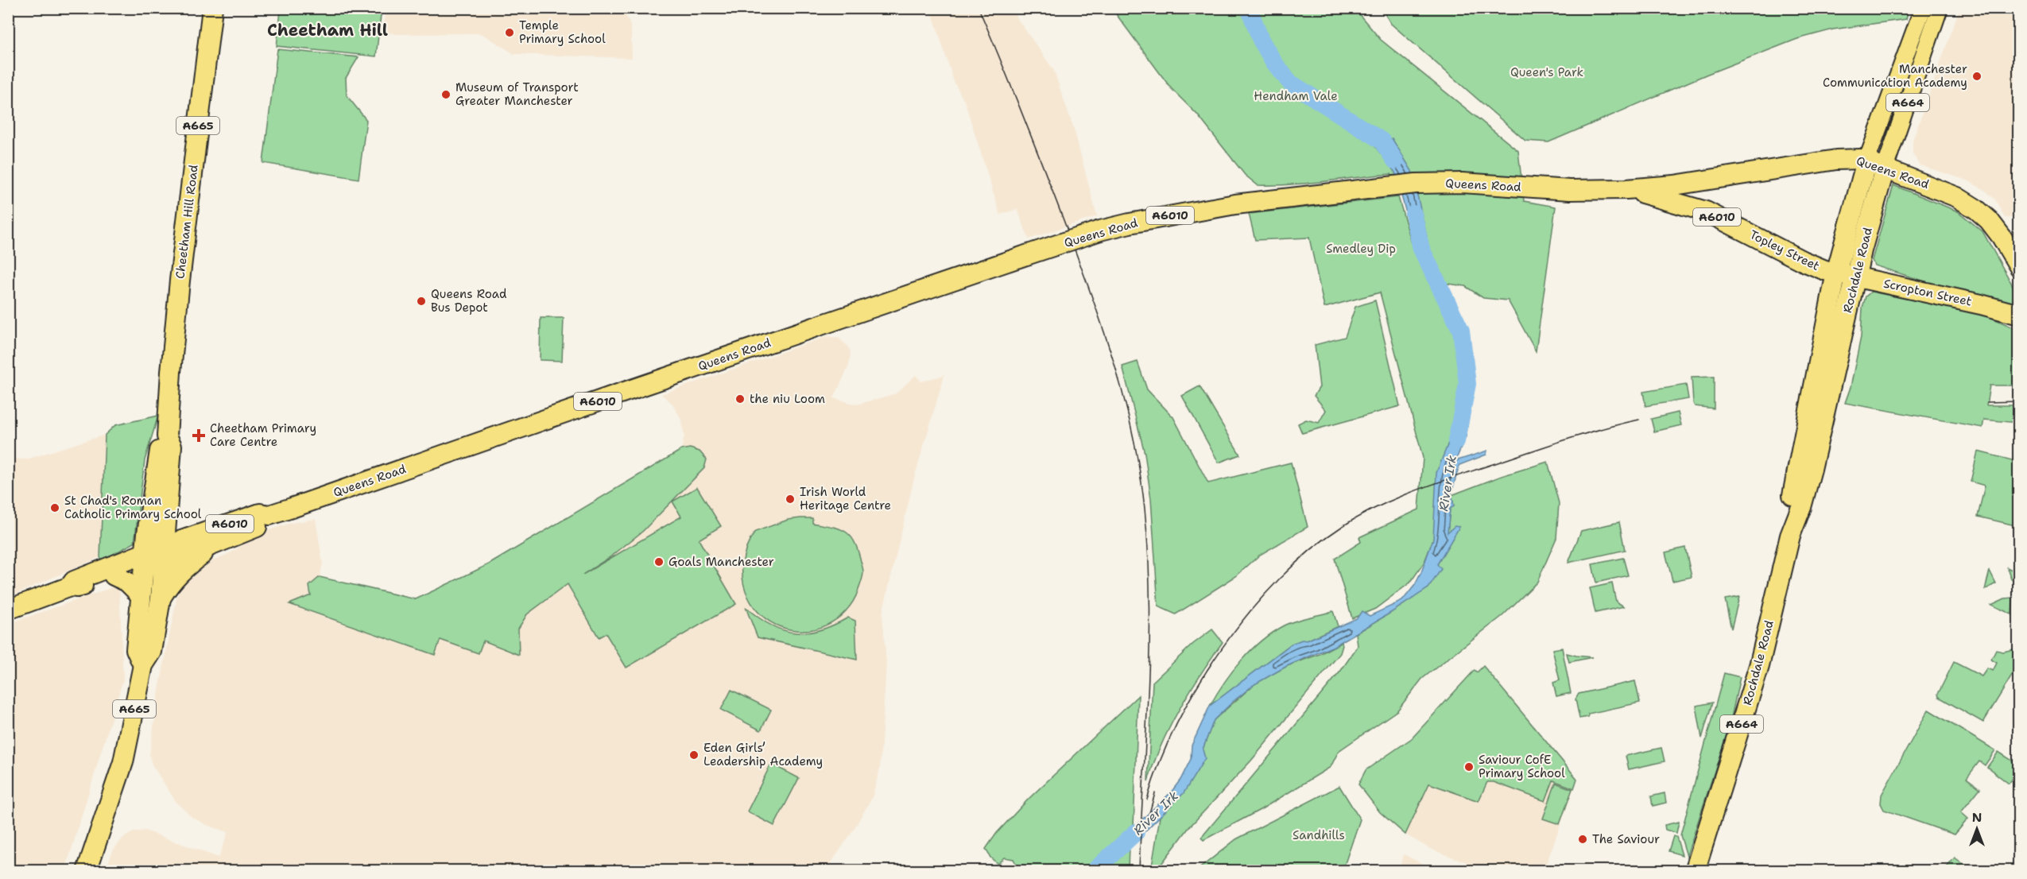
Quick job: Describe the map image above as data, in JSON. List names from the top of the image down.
{
  "streets": {
    "highway": [
      "A664",
      "A665",
      "Queens Road",
      "A6010",
      "Cheetham Hill Road",
      "Topley Street",
      "Rochdale Road",
      "Scropton Street"
    ]
  },
  "crossings": [
    ["Queens Road", "Cheetham Hill Road"],
    ["Queens Road", "Topley Street"],
    ["Queens Road", "Rochdale Road"],
    ["Topley Street", "Rochdale Road"],
    ["Topley Street", "Scropton Street"],
    ["Rochdale Road", "Scropton Street"]
  ],
  "districts": ["Cheetham Hill"],
  "water": ["River Irk"],
  "parks": [
    "Queen's Park",
    "Hendham Vale",
    "Smedley Dip",
    "Sandhills"
  ],
  "places": {
    "other": [
      "Temple Primary School",
      "Manchester Communication Academy",
      "Museum of Transport Greater Manchester",
      "Queens Road Bus Depot",
      "the niu Loom",
      "Irish World Heritage Centre",
      "St Chad's Roman Catholic Primary School",
      "Goals Manchester",
      "Eden Girls’ Leadership Academy",
      "Saviour CofE Primary School",
      "The Saviour"
    ],
    "health": ["Cheetham Primary Care Centre"]
  },
  "north": "top"
}
